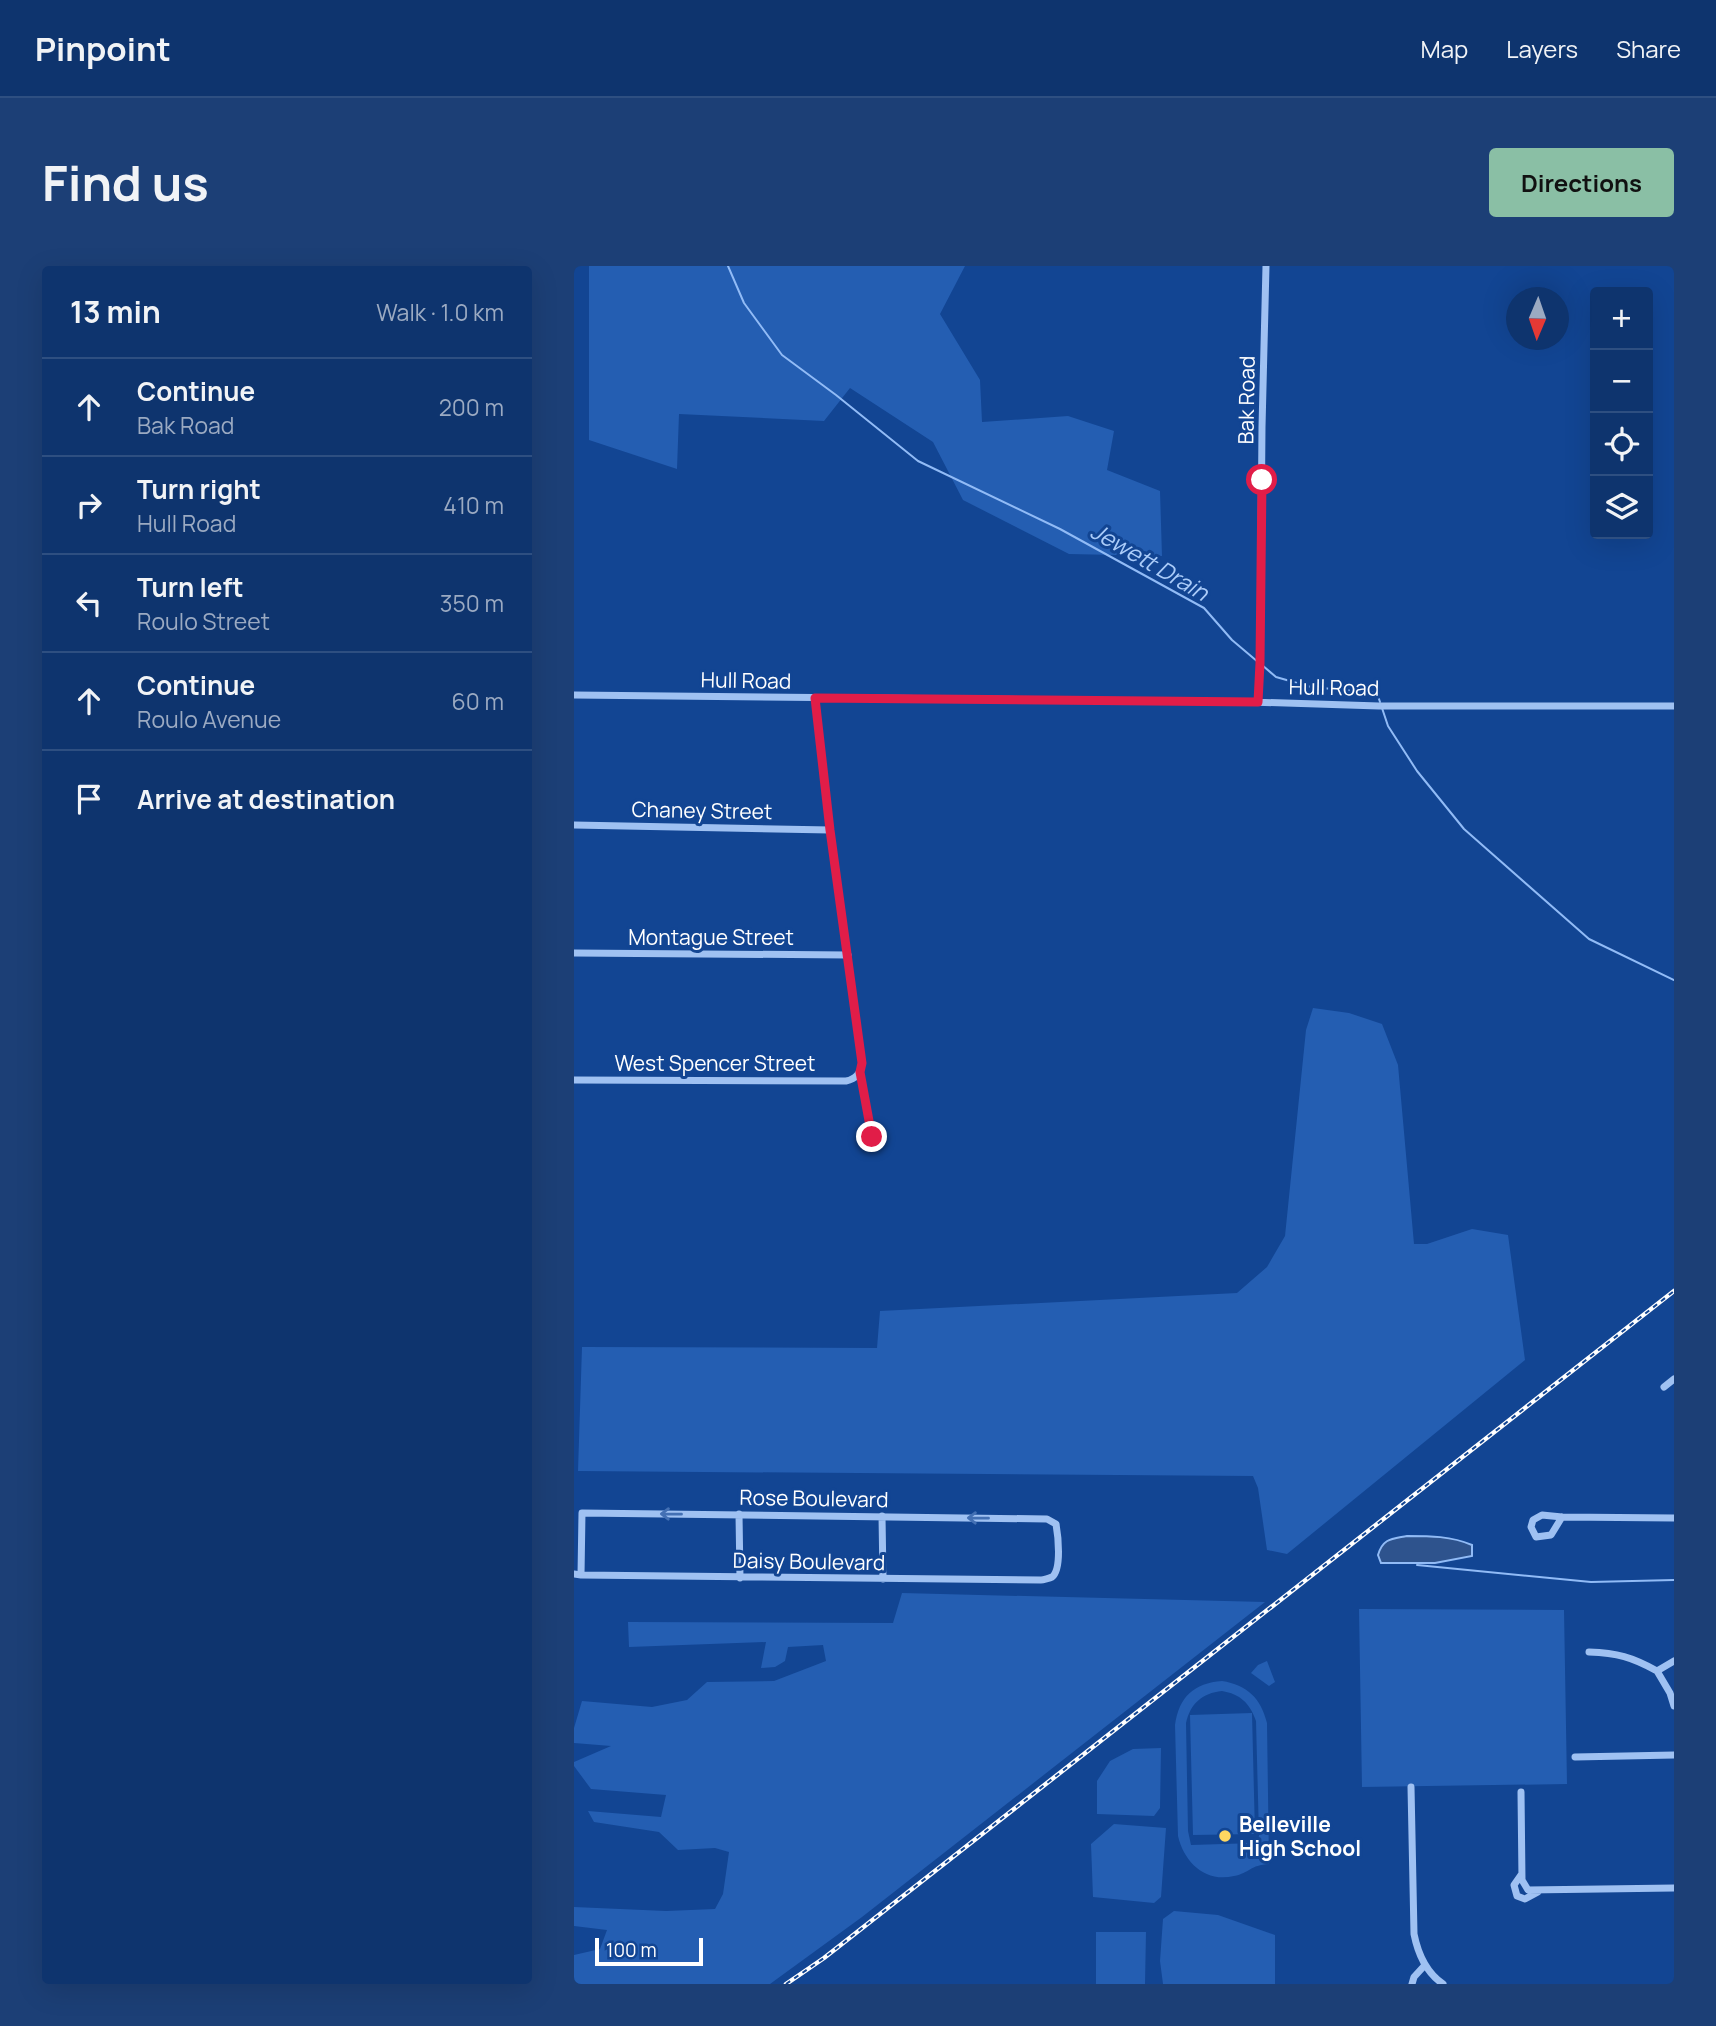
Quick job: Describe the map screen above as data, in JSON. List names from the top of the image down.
{
  "streets": {
    "street": [
      "Bak Road",
      "Hull Road",
      "Chaney Street",
      "Montague Street",
      "West Spencer Street",
      "Rose Boulevard",
      "Daisy Boulevard"
    ]
  },
  "crossings": [
    ["Bak Road", "Hull Road"],
    ["Rose Boulevard", "Daisy Boulevard"]
  ],
  "water": ["Jewett Drain"],
  "places": ["Belleville High School"],
  "scale_bar": "100 m",
  "north": "bottom",
  "page": {
    "header": "Pinpoint",
    "nav": ["Map", "Layers", "Share"],
    "buttons": "Directions",
    "title": "Find us",
    "heading": ["13 min", "Walk · 1.0 km"],
    "map_buttons": ["+", "−"],
    "list": [
      ["Continue", "Bak Road", "200 m"],
      ["Turn right", "Hull Road", "410 m"],
      ["Turn left", "Roulo Street", "350 m"],
      ["Continue", "Roulo Avenue", "60 m"],
      "Arrive at destination"
    ],
    "scale": "100 m"
  }
}
